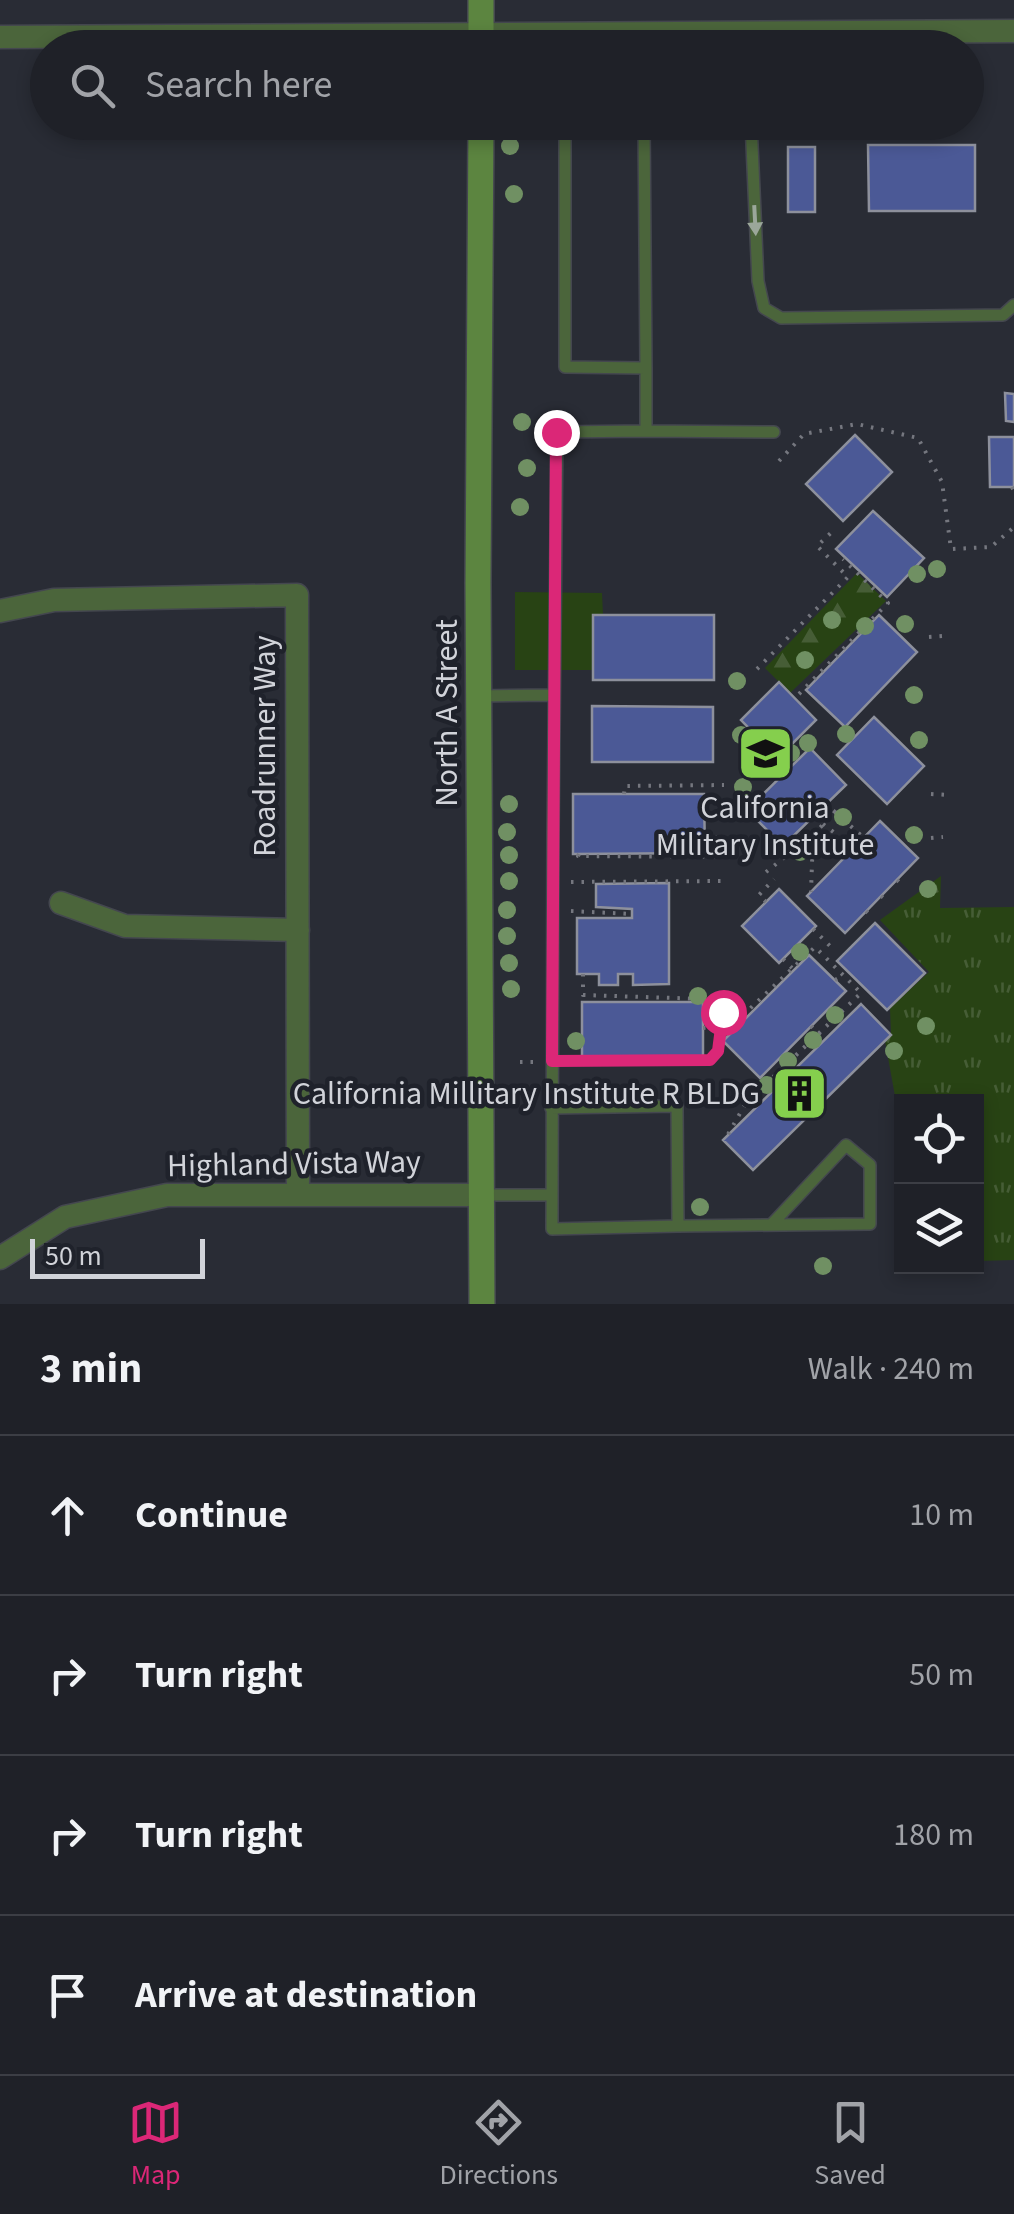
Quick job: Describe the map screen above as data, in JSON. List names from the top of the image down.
{
  "streets": {
    "main road": ["North A Street"],
    "street": ["Roadrunner Way", "Highland Vista Way"]
  },
  "crossings": [
    ["North A Street", "Highland Vista Way"],
    ["Roadrunner Way", "Highland Vista Way"]
  ],
  "places": {
    "school or university": ["California Military Institute"],
    "building": ["California Millitary Institute R BLDG"]
  },
  "scale_bar": "50 m",
  "page": {
    "search": "Search here",
    "scale": "50 m",
    "heading": ["3 min", "Walk · 240 m"],
    "list": [
      ["Continue", "10 m"],
      ["Turn right", "50 m"],
      ["Turn right", "180 m"],
      "Arrive at destination"
    ],
    "nav": ["Map", "Directions", "Saved"]
  }
}
